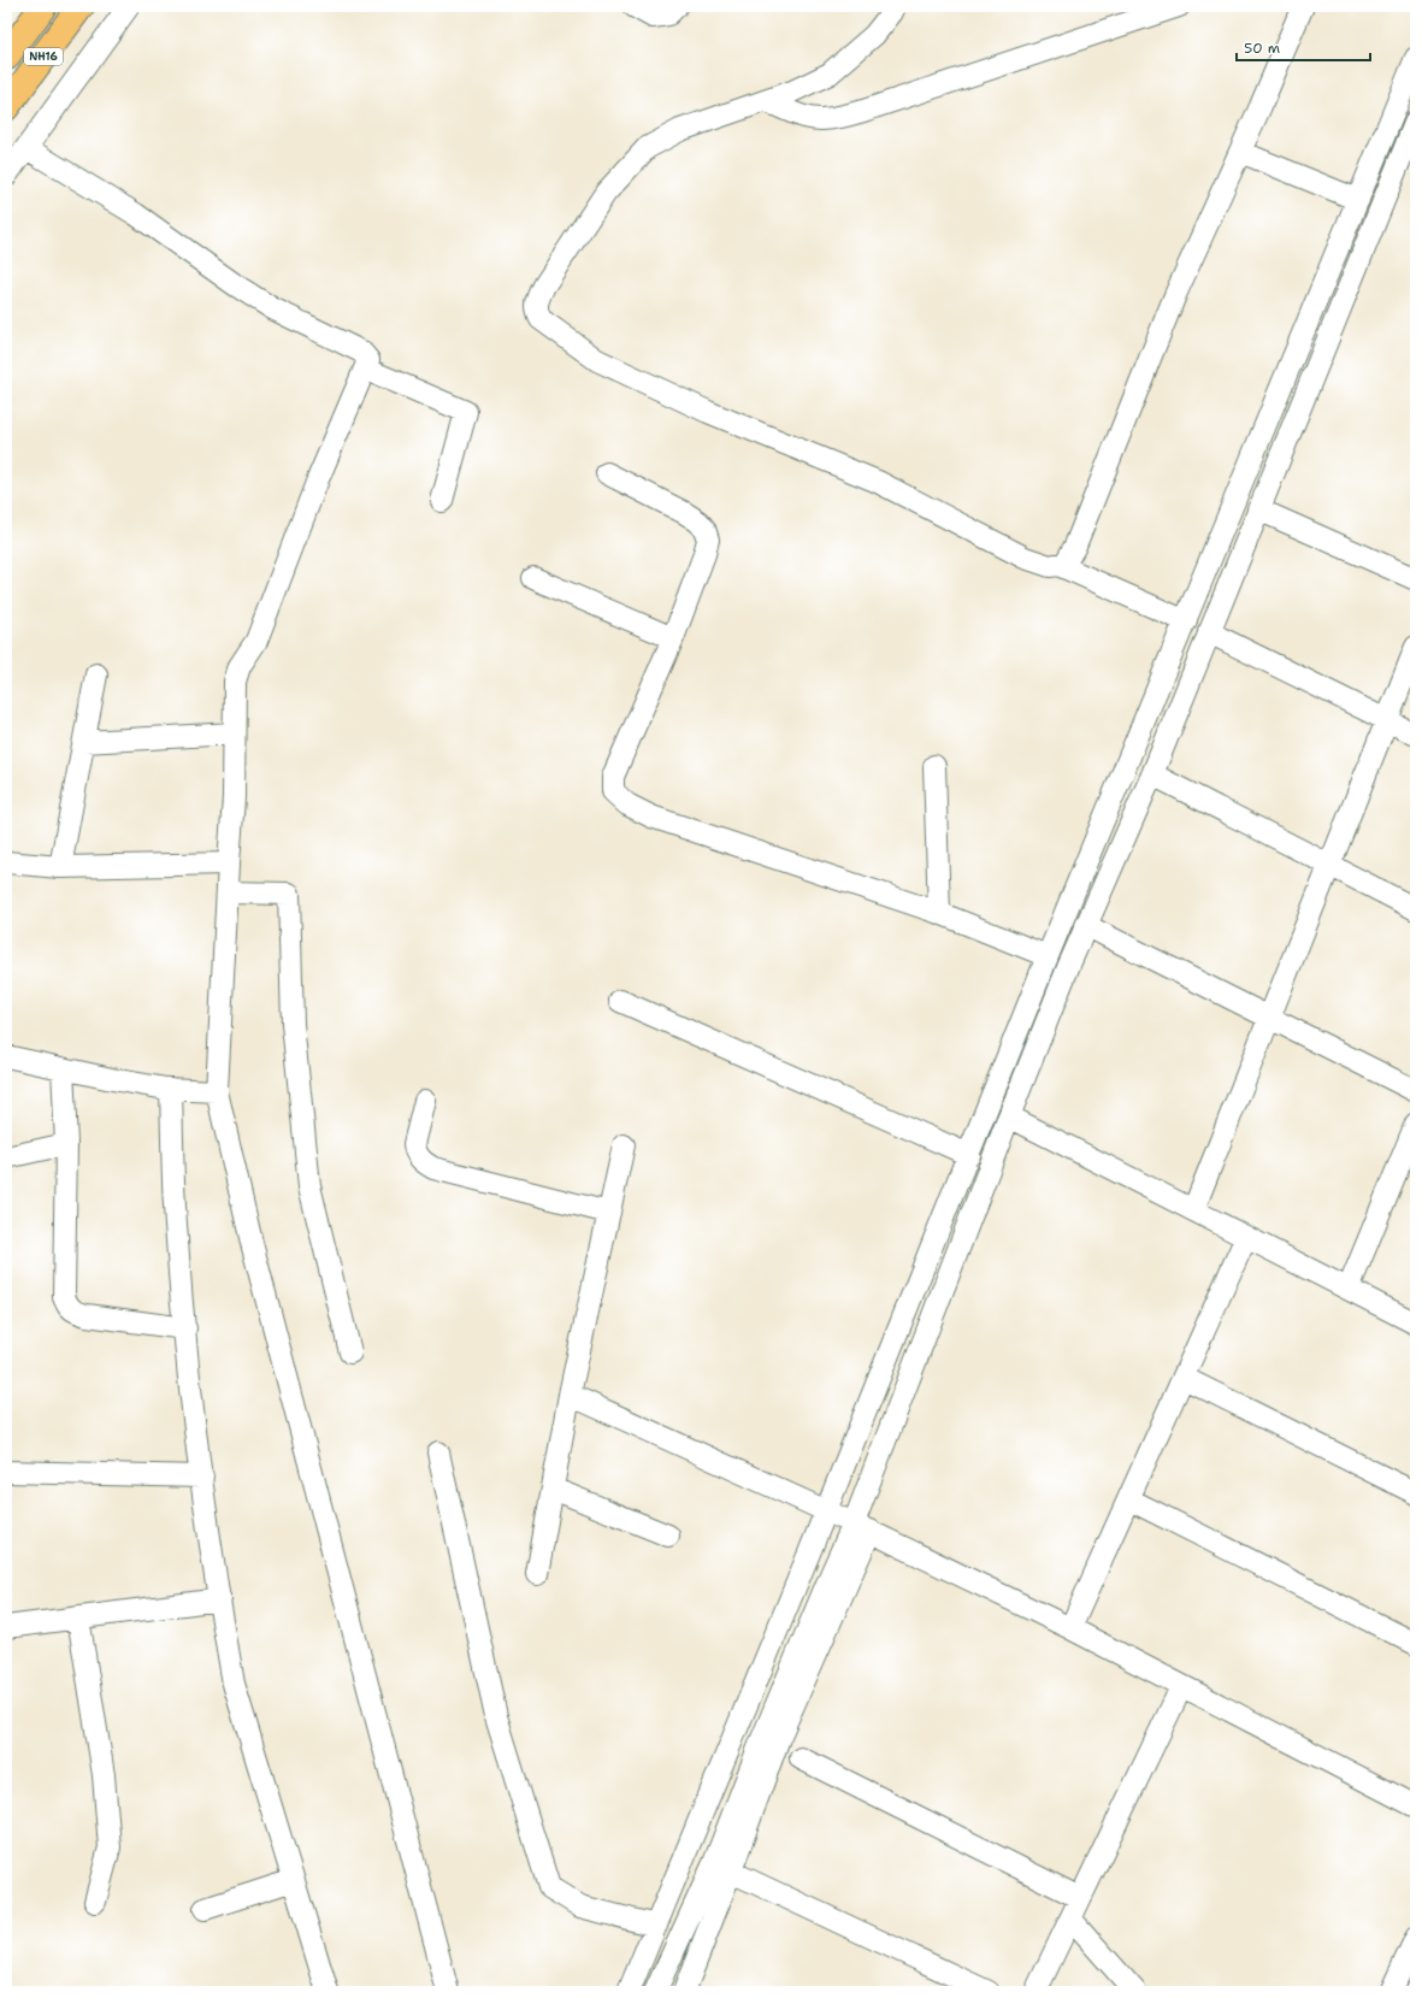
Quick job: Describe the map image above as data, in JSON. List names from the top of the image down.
{
  "streets": {
    "highway": ["NH16"]
  },
  "scale_bar": "50 m"
}
